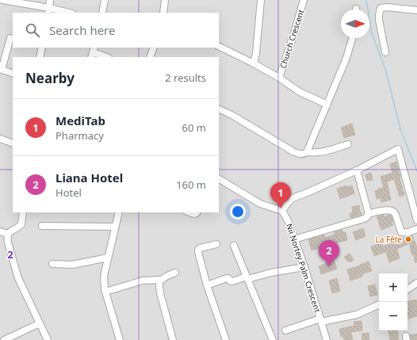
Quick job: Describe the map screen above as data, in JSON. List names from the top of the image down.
{
  "streets": {
    "street": ["Church Crescent", "Nii Nortey Palm Crescent"]
  },
  "places": ["La Fête"],
  "north": "right",
  "page": {
    "search": "Search here",
    "heading": ["Nearby", "2 results"],
    "list": [
      {
        "mark": "1",
        "name": "MediTab",
        "note": "Pharmacy",
        "value": "60 m"
      },
      {
        "mark": "2",
        "name": "Liana Hotel",
        "note": "Hotel",
        "value": "160 m"
      }
    ],
    "pins": ["1", "2"],
    "map_buttons": ["+", "−"]
  },
  "grid": {
    "rows": ["2"]
  }
}
